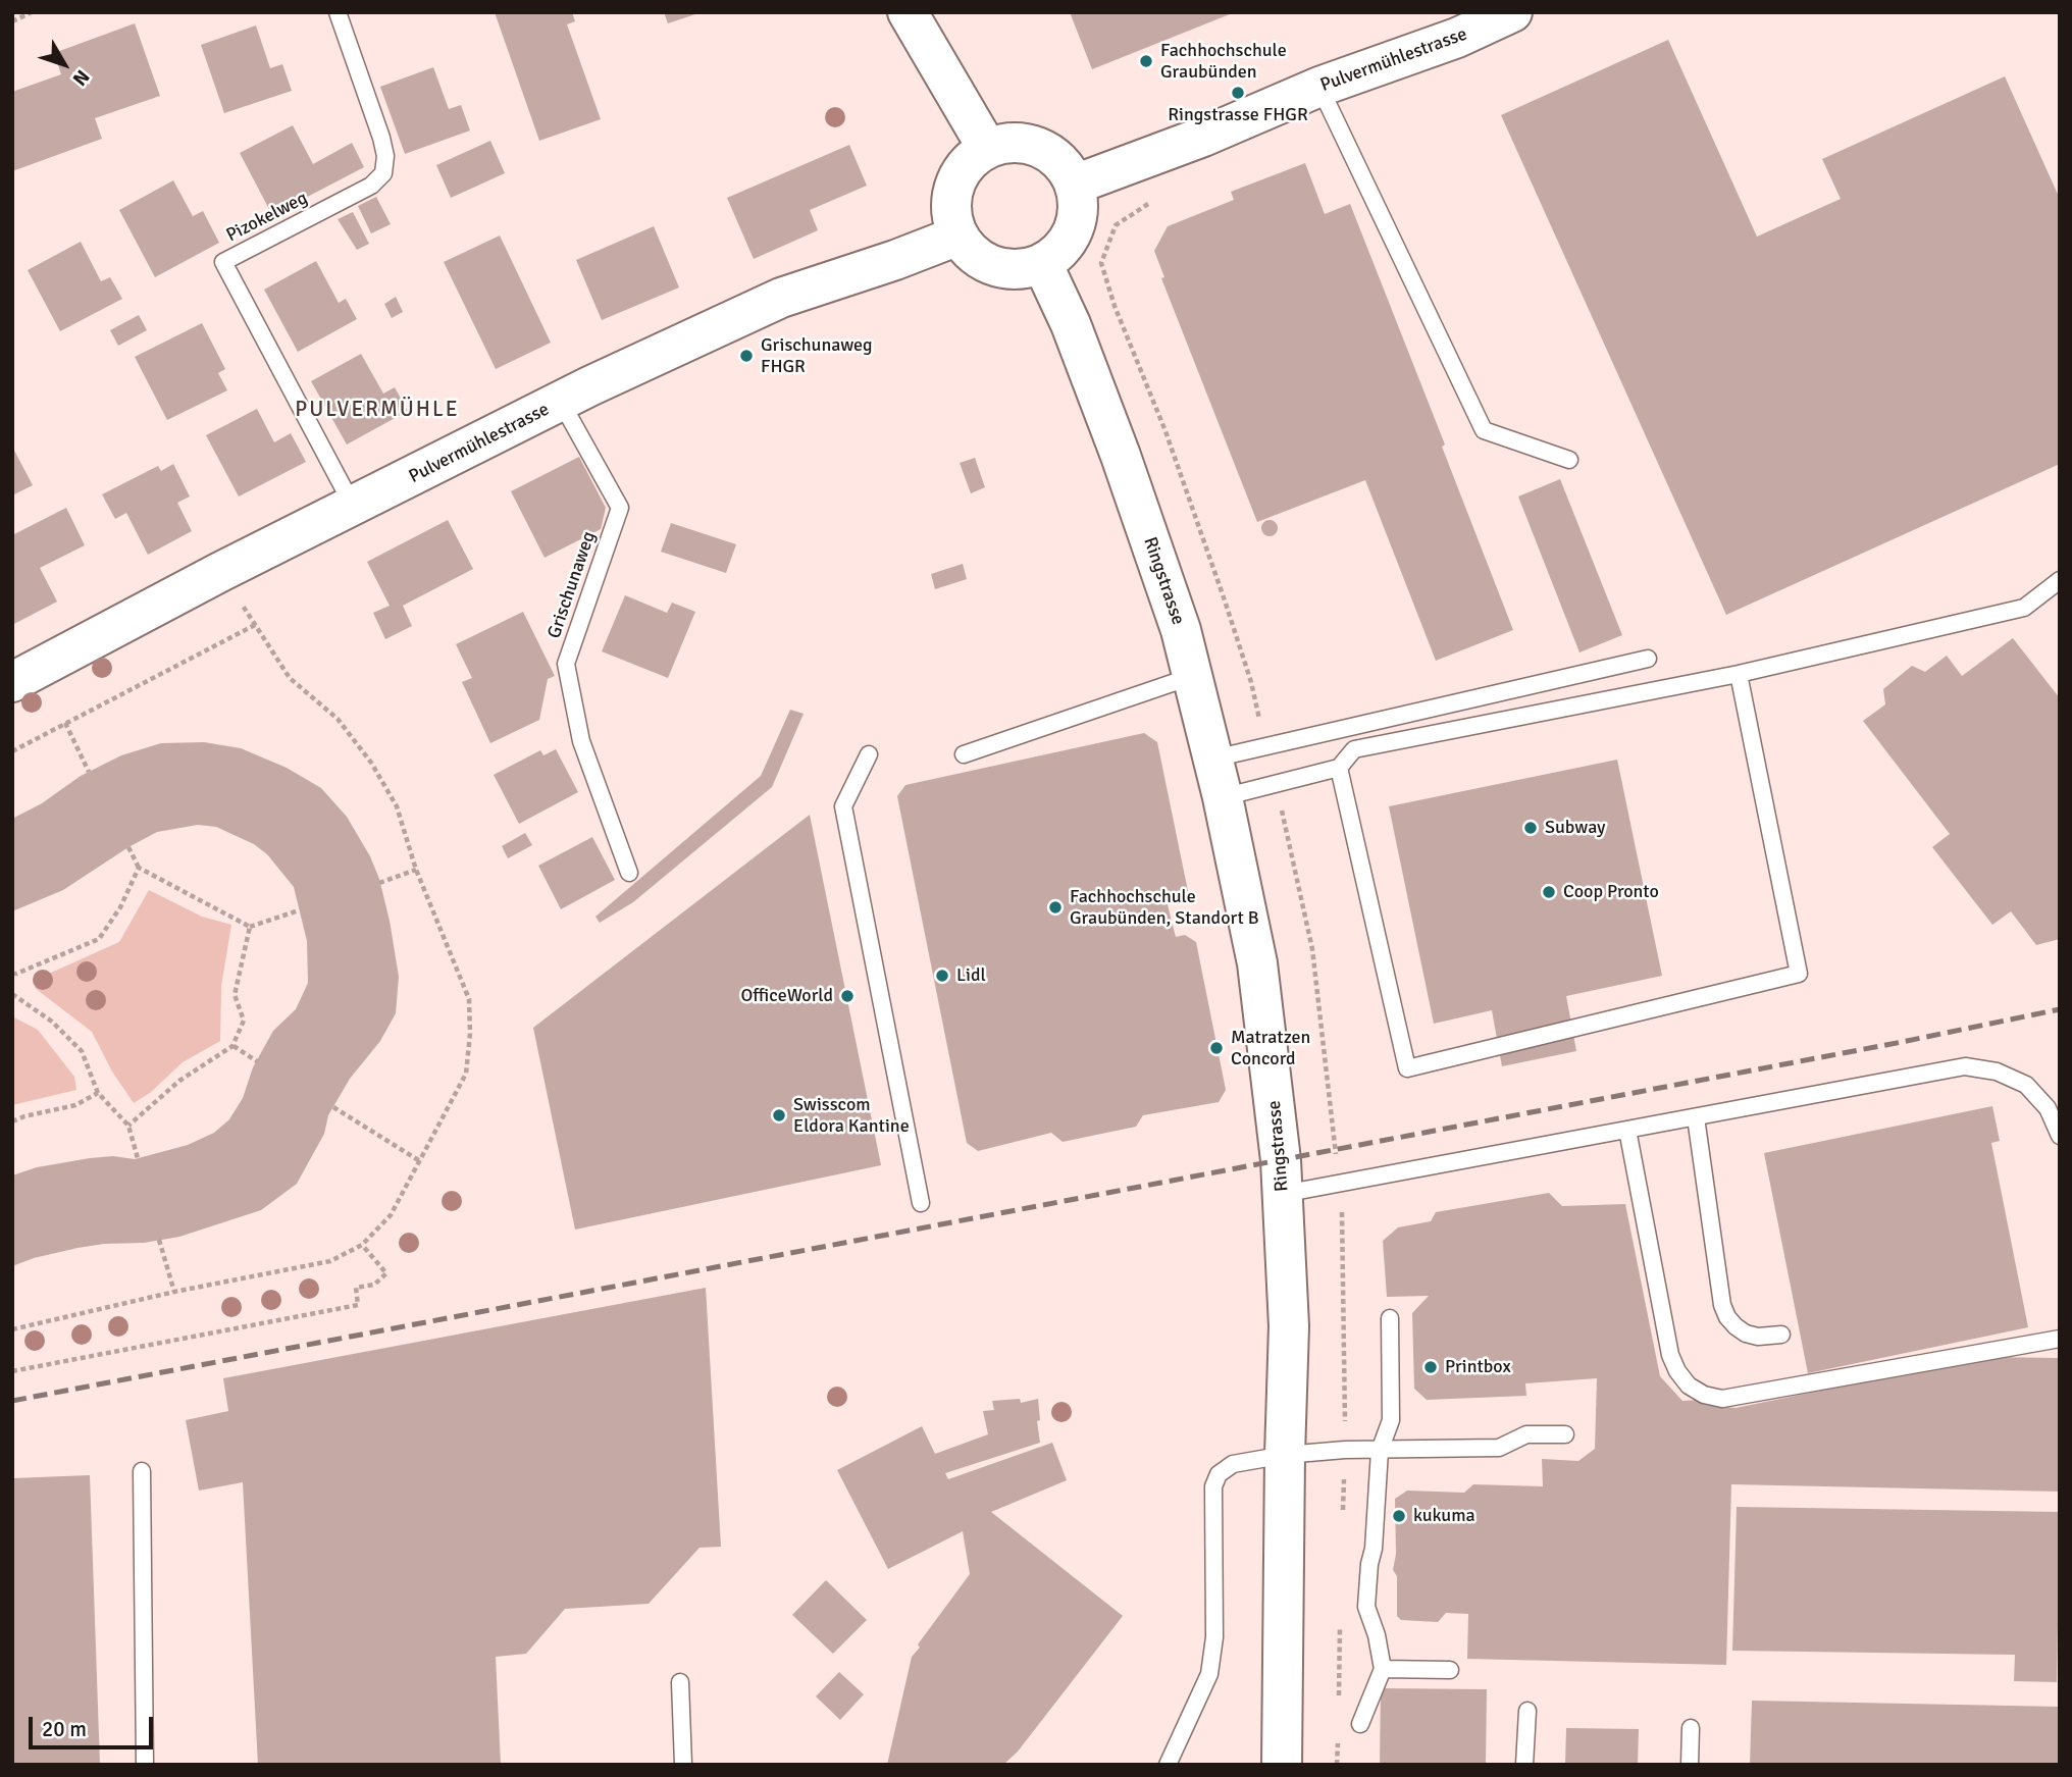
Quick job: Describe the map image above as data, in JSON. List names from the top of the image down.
{
  "streets": {
    "main road": ["Pulvermühlestrasse", "Ringstrasse"],
    "lane": ["Pizokelweg", "Grischunaweg"]
  },
  "crossings": [
    ["Pulvermühlestrasse", "Pizokelweg"],
    ["Pulvermühlestrasse", "Ringstrasse"],
    ["Pulvermühlestrasse", "Grischunaweg"]
  ],
  "districts": ["PULVERMÜHLE"],
  "places": [
    "Fachhochschule Graubünden",
    "Ringstrasse FHGR",
    "Grischunaweg FHGR",
    "Subway",
    "Coop Pronto",
    "Fachhochschule Graubünden, Standort B",
    "Lidl",
    "OfficeWorld",
    "Matratzen Concord",
    "Swisscom Eldora Kantine",
    "Printbox",
    "kukuma"
  ],
  "scale_bar": "20 m",
  "north": "bottom right"
}
